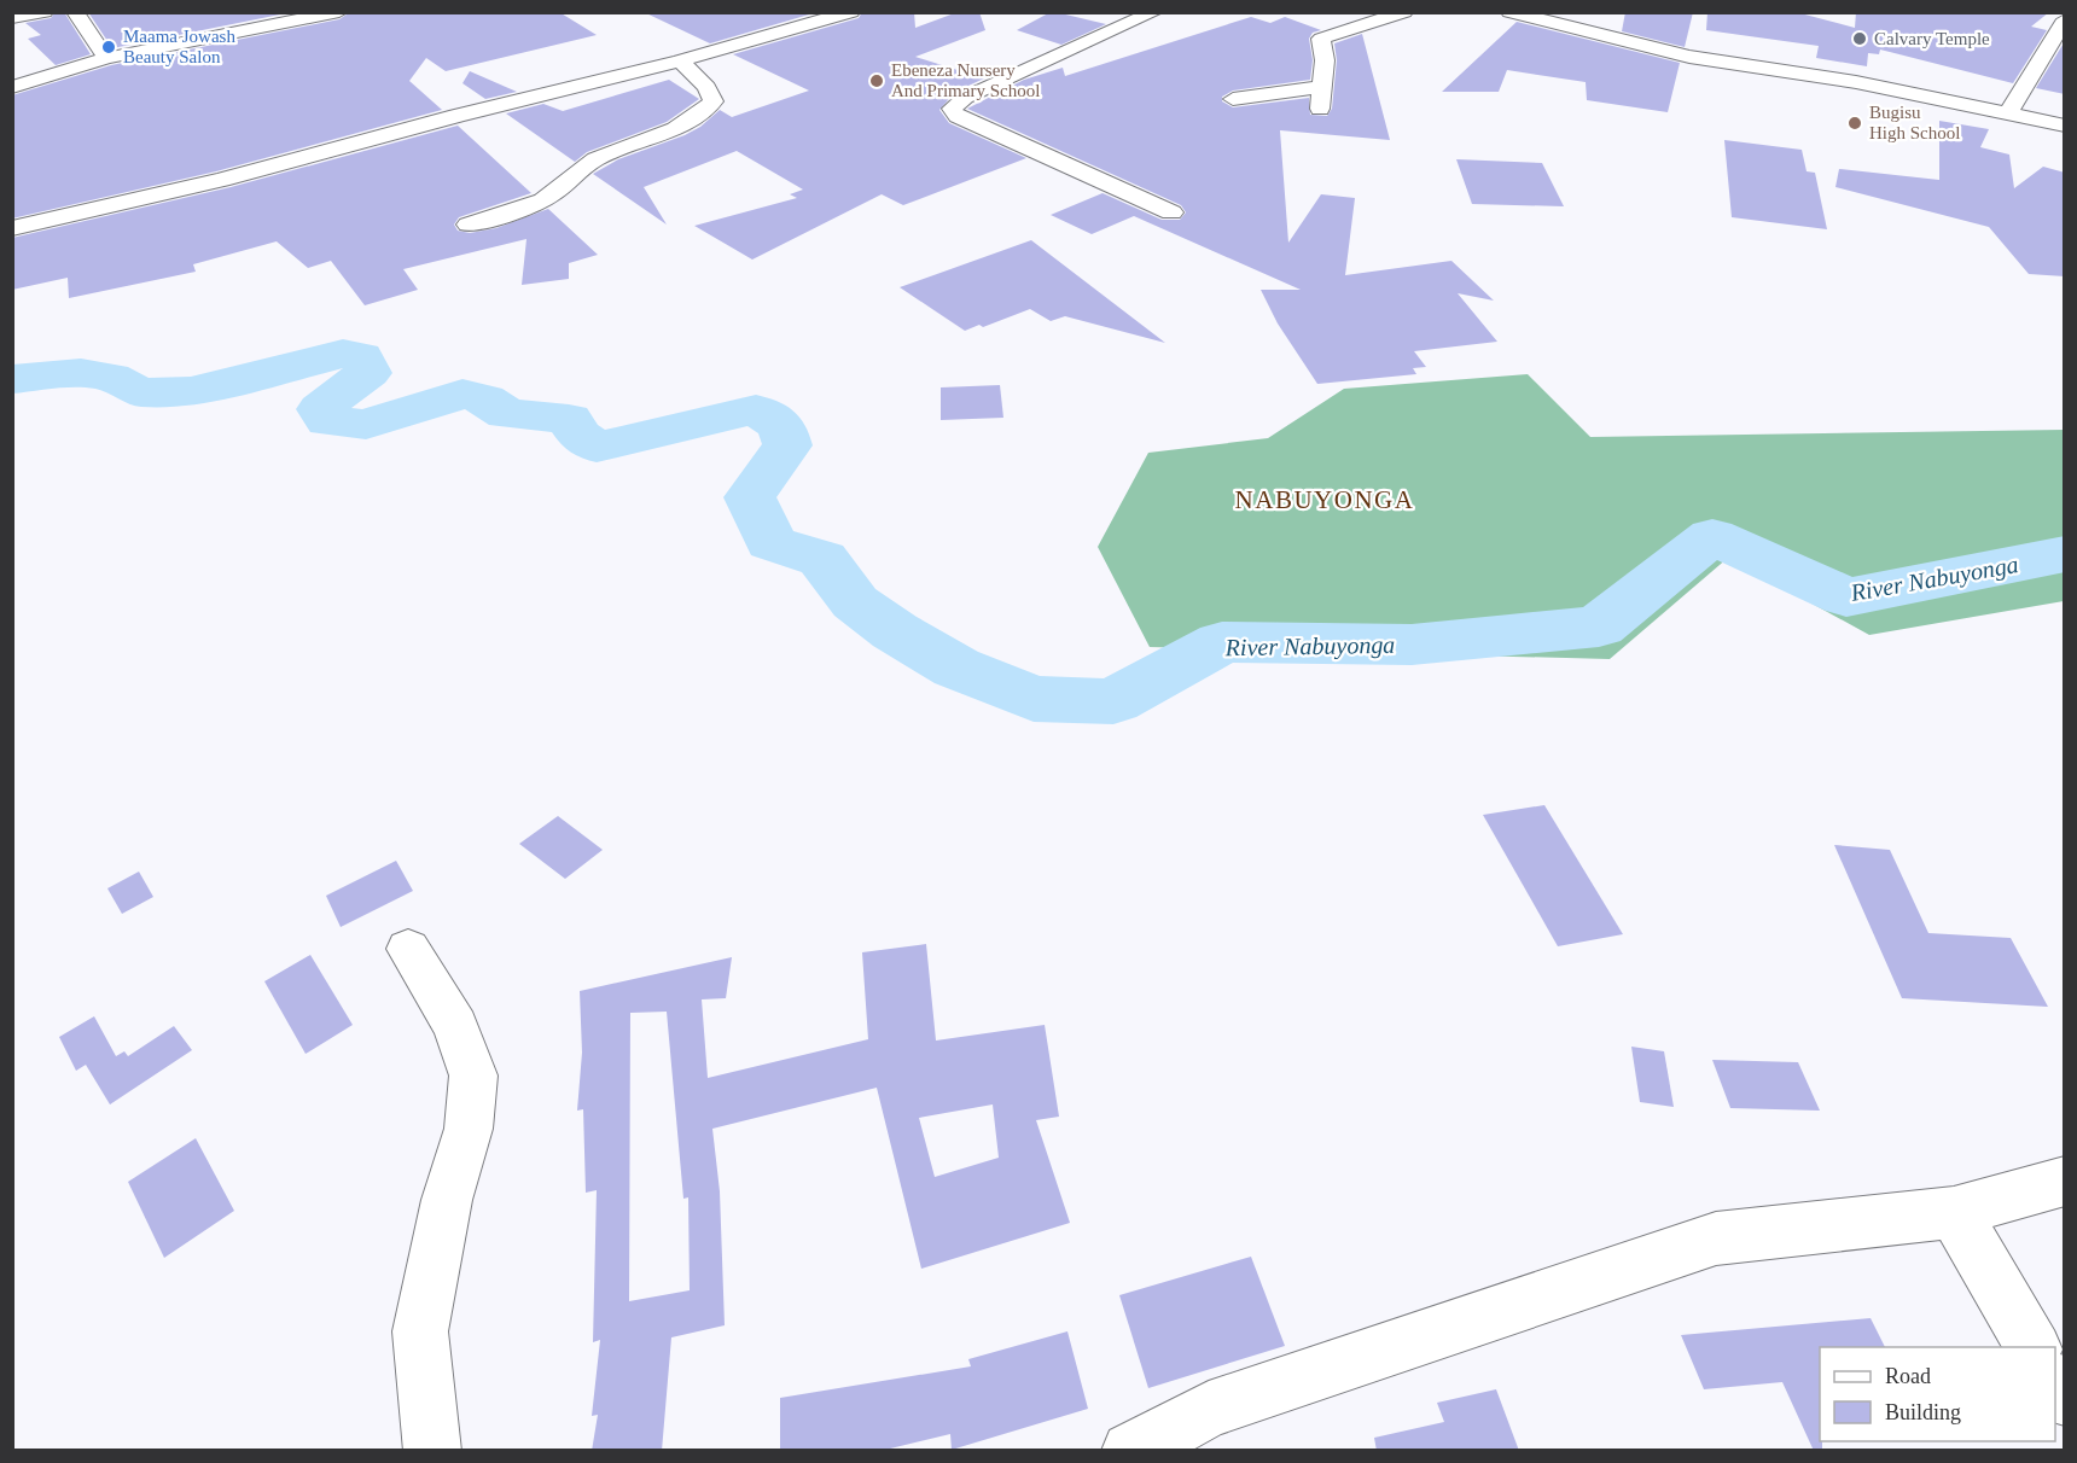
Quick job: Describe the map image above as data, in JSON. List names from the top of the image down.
{
  "districts": ["NABUYONGA"],
  "water": ["River Nabuyonga"],
  "places": [
    "Calvary Temple",
    "Maama Jowash Beauty Salon",
    "Ebeneza Nursery And Primary School",
    "Bugisu High School"
  ],
  "legend": ["Road", "Building"]
}
